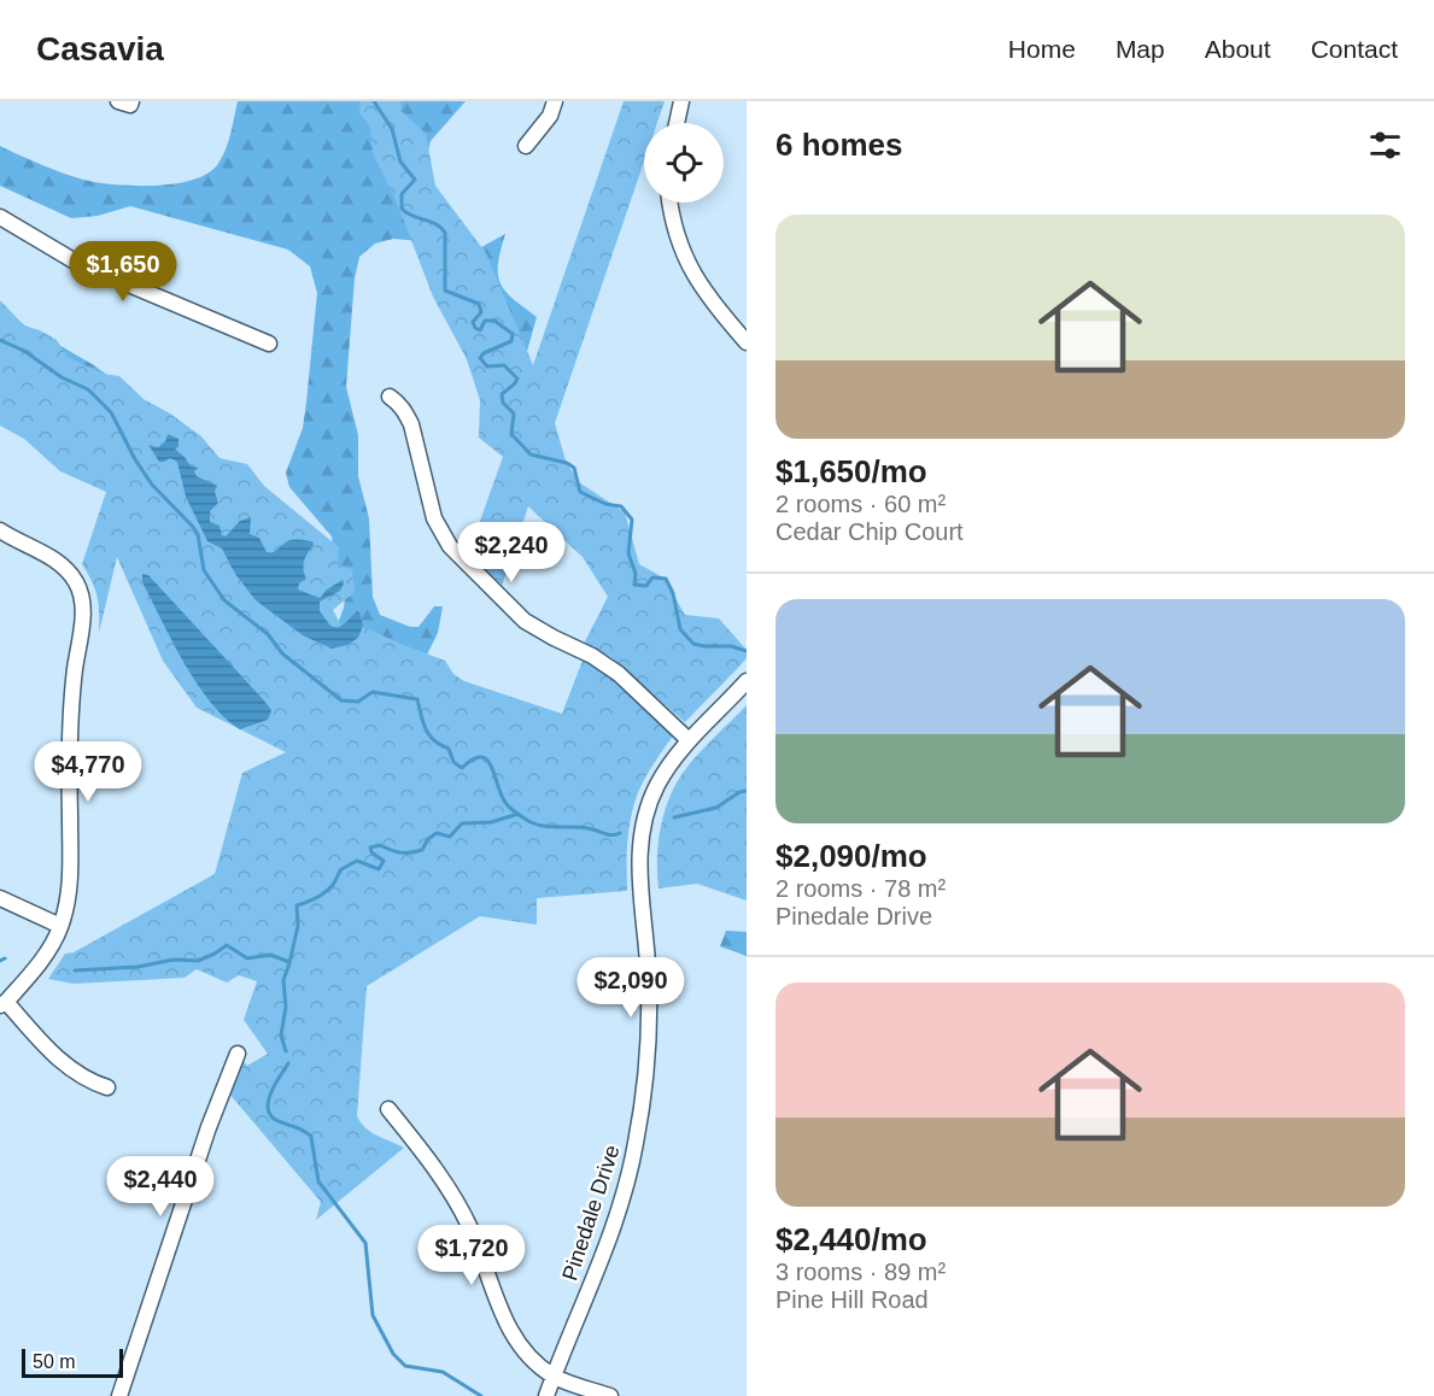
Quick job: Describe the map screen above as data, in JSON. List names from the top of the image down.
{
  "streets": {
    "street": ["Pinedale Drive"]
  },
  "scale_bar": "50 m",
  "page": {
    "header": "Casavia",
    "nav": [
      "Home",
      "Map",
      "About",
      "Contact"
    ],
    "heading": "6 homes",
    "list": [
      {
        "name": "$1,650/mo",
        "note": "2 rooms · 60 m² · Cedar Chip Court"
      },
      {
        "name": "$2,090/mo",
        "note": "2 rooms · 78 m² · Pinedale Drive"
      },
      {
        "name": "$2,440/mo",
        "note": "3 rooms · 89 m² · Pine Hill Road"
      }
    ],
    "price": [
      "$1,650",
      "$2,240",
      "$4,770",
      "$2,090",
      "$2,440",
      "$1,720"
    ],
    "scale": "50 m"
  }
}
